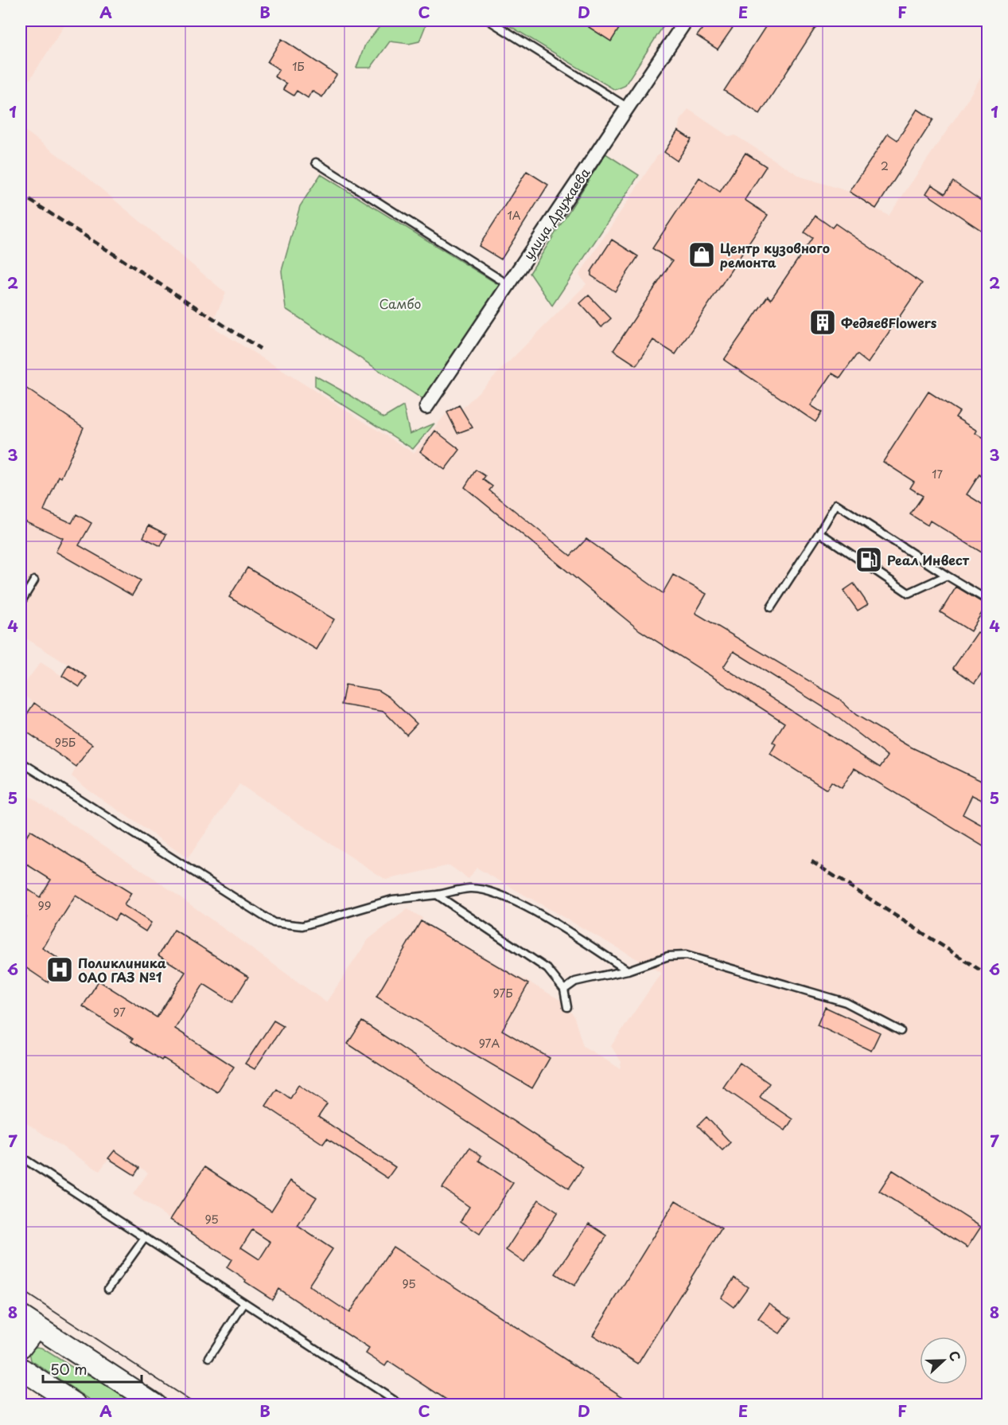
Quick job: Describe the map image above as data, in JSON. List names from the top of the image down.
{
  "streets": {
    "street": ["улица Дружаева"]
  },
  "parks": ["Самбо"],
  "places": {
    "shop": ["Центр кузовного ремонта"],
    "building": ["ФедяевFlowers"],
    "fuel station": ["Реал Инвест"],
    "hospital": ["Поликлиника ОАО ГАЗ №1"]
  },
  "house_numbers": [
    "1Б",
    "2",
    "1А",
    "17",
    "95Б",
    "99",
    "97Б",
    "97",
    "97А",
    "95",
    "95"
  ],
  "scale_bar": "50 m",
  "north": "right",
  "grid": {
    "columns": [
      "A",
      "B",
      "C",
      "D",
      "E",
      "F"
    ],
    "rows": [
      "1",
      "2",
      "3",
      "4",
      "5",
      "6",
      "7",
      "8"
    ]
  }
}
